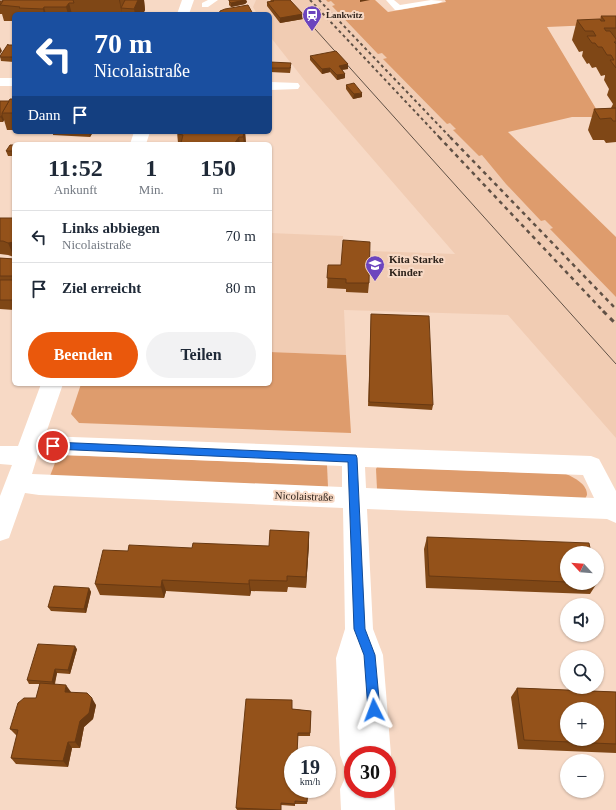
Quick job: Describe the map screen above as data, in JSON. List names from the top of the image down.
{
  "streets": {
    "street": ["Nicolaistraße"]
  },
  "places": {
    "station": ["Lankwitz"],
    "school or university": ["Kita Starke Kinder"]
  },
  "north": "top left",
  "page": {
    "turn": ["70 m", "Nicolaistraße"],
    "then": "Dann",
    "eta": [
      "11:52",
      "Ankunft",
      "1",
      "Min.",
      "150",
      "m"
    ],
    "list": [
      {
        "name": "Links abbiegen",
        "note": "Nicolaistraße",
        "value": "70 m"
      },
      {
        "name": "Ziel erreicht",
        "value": "80 m"
      }
    ],
    "buttons": ["Beenden", "Teilen"],
    "map_buttons": ["+", "−"],
    "speed": "19 km/h",
    "limit": "30"
  }
}
